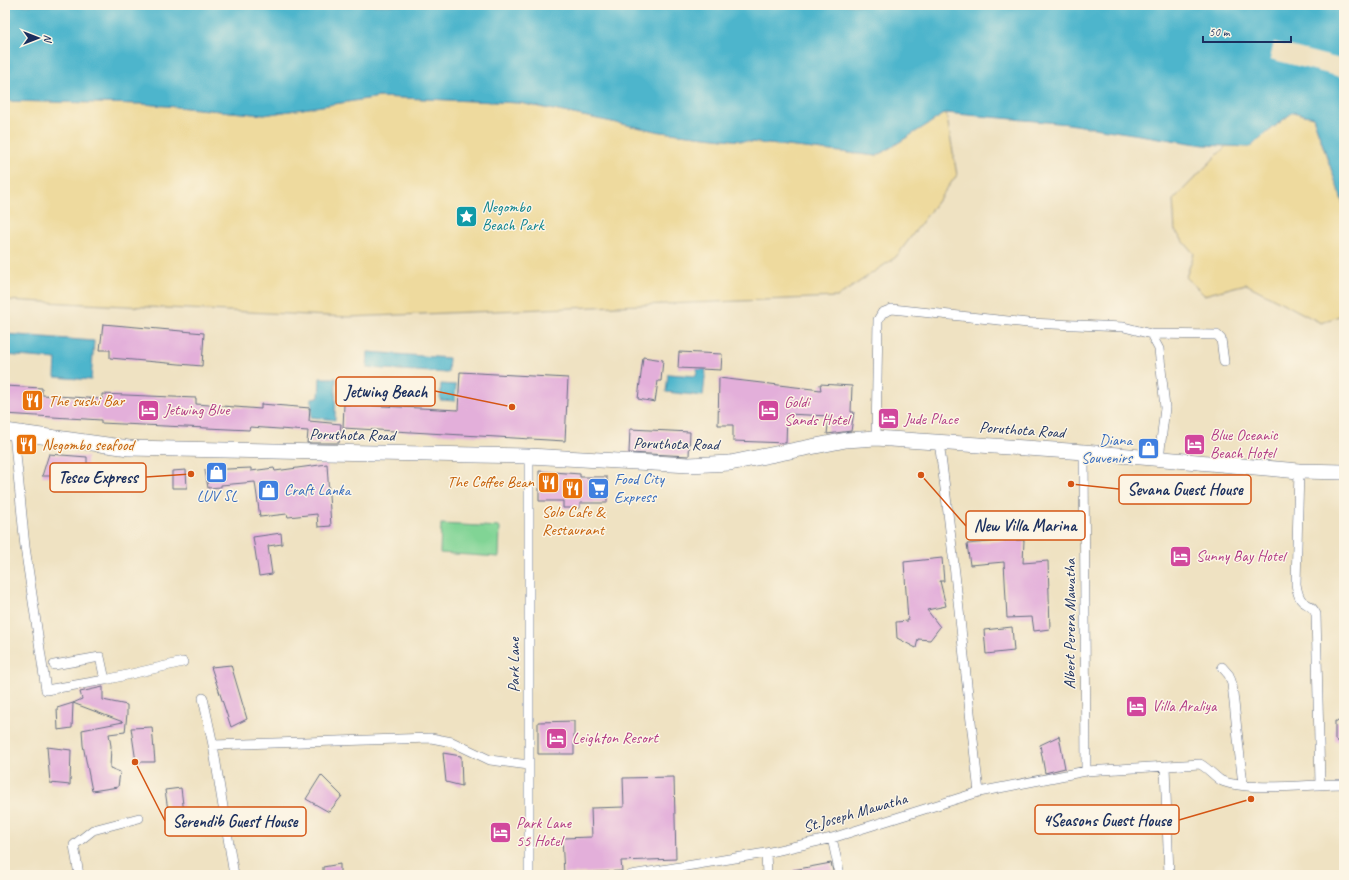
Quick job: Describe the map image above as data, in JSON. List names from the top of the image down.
{
  "streets": {
    "main road": ["Poruthota Road"],
    "street": ["Albert Perera Mawatha", "Park Lane", "St.Joseph Mawatha"]
  },
  "crossings": [
    ["Poruthota Road", "Albert Perera Mawatha"],
    ["Poruthota Road", "Park Lane"],
    ["Albert Perera Mawatha", "St.Joseph Mawatha"]
  ],
  "places": {
    "place": ["Negombo Beach Park"],
    "restaurant": [
      "The sushi Bar",
      "Negombo seafood",
      "The Coffee Bean",
      "Solo Cafe & Restaurant"
    ],
    "other": [
      "Jetwing Beach",
      "Tesco Express",
      "New Villa Marina",
      "Sevana Guest House",
      "Serendib Guest House",
      "4Seasons Guest House"
    ],
    "hotel": [
      "Jetwing Blue",
      "Goldi Sands Hotel",
      "Jude Place",
      "Blue Oceanic Beach Hotel",
      "Sunny Bay Hotel",
      "Villa Araliya",
      "Leighton Resort",
      "Park Lane 55 Hotel"
    ],
    "shop": ["Diana Souvenirs", "LUV SL", "Craft Lanka"],
    "supermarket": ["Food City Express"]
  },
  "scale_bar": "50 m",
  "north": "right"
}
